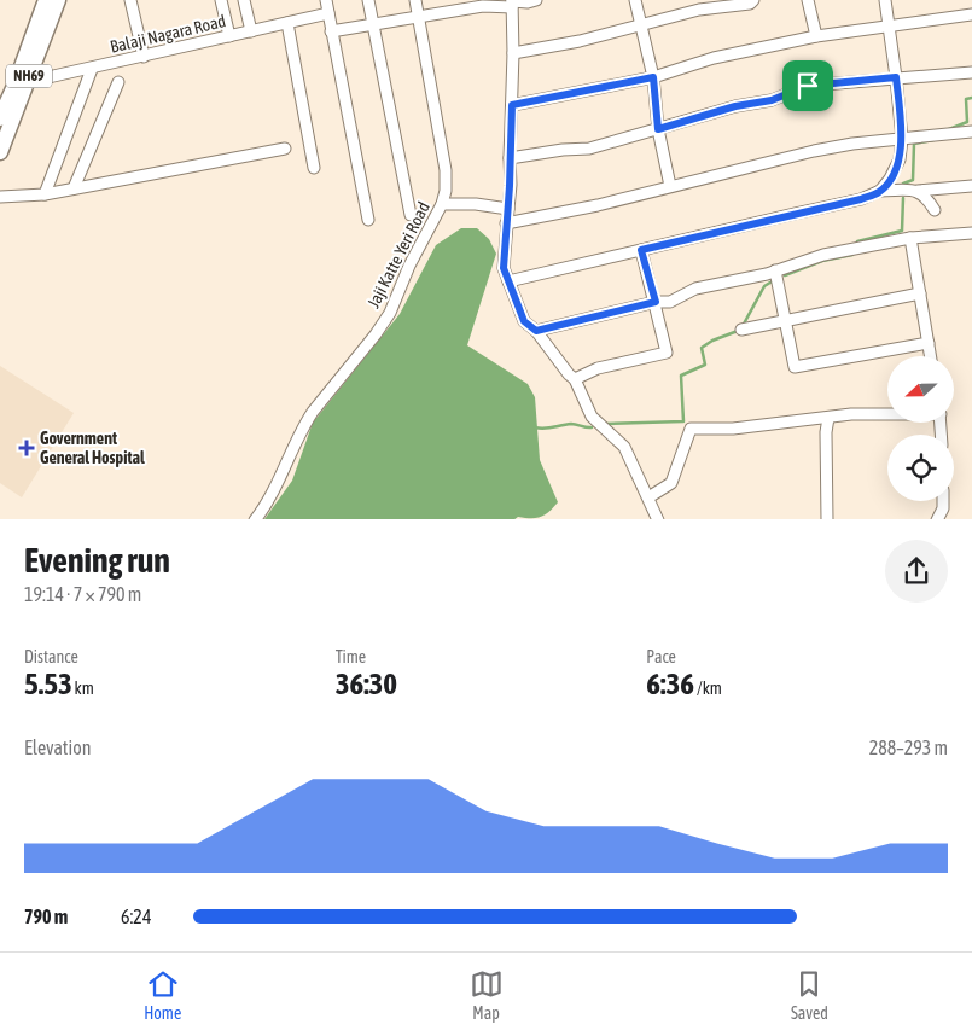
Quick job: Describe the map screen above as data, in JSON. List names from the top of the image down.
{
  "streets": {
    "highway": ["NH69"],
    "street": ["Balaji Nagara Road", "Jaji Katte Yeri Road"]
  },
  "crossings": [
    ["Balaji Nagara Road", "NH69"]
  ],
  "places": {
    "health": ["Government General Hospital"]
  },
  "north": "left",
  "page": {
    "heading": ["Evening run", "19:14 · 7 × 790 m"],
    "stats": [
      ["Distance", "5.53 km"],
      ["Time", "36:30"],
      ["Pace", "6:36 /km"]
    ],
    "chart": ["Elevation", "288–293 m"],
    "list": [
      {
        "name": "790 m",
        "note": "6:24"
      }
    ],
    "tabs": ["Home", "Map", "Saved"]
  }
}
